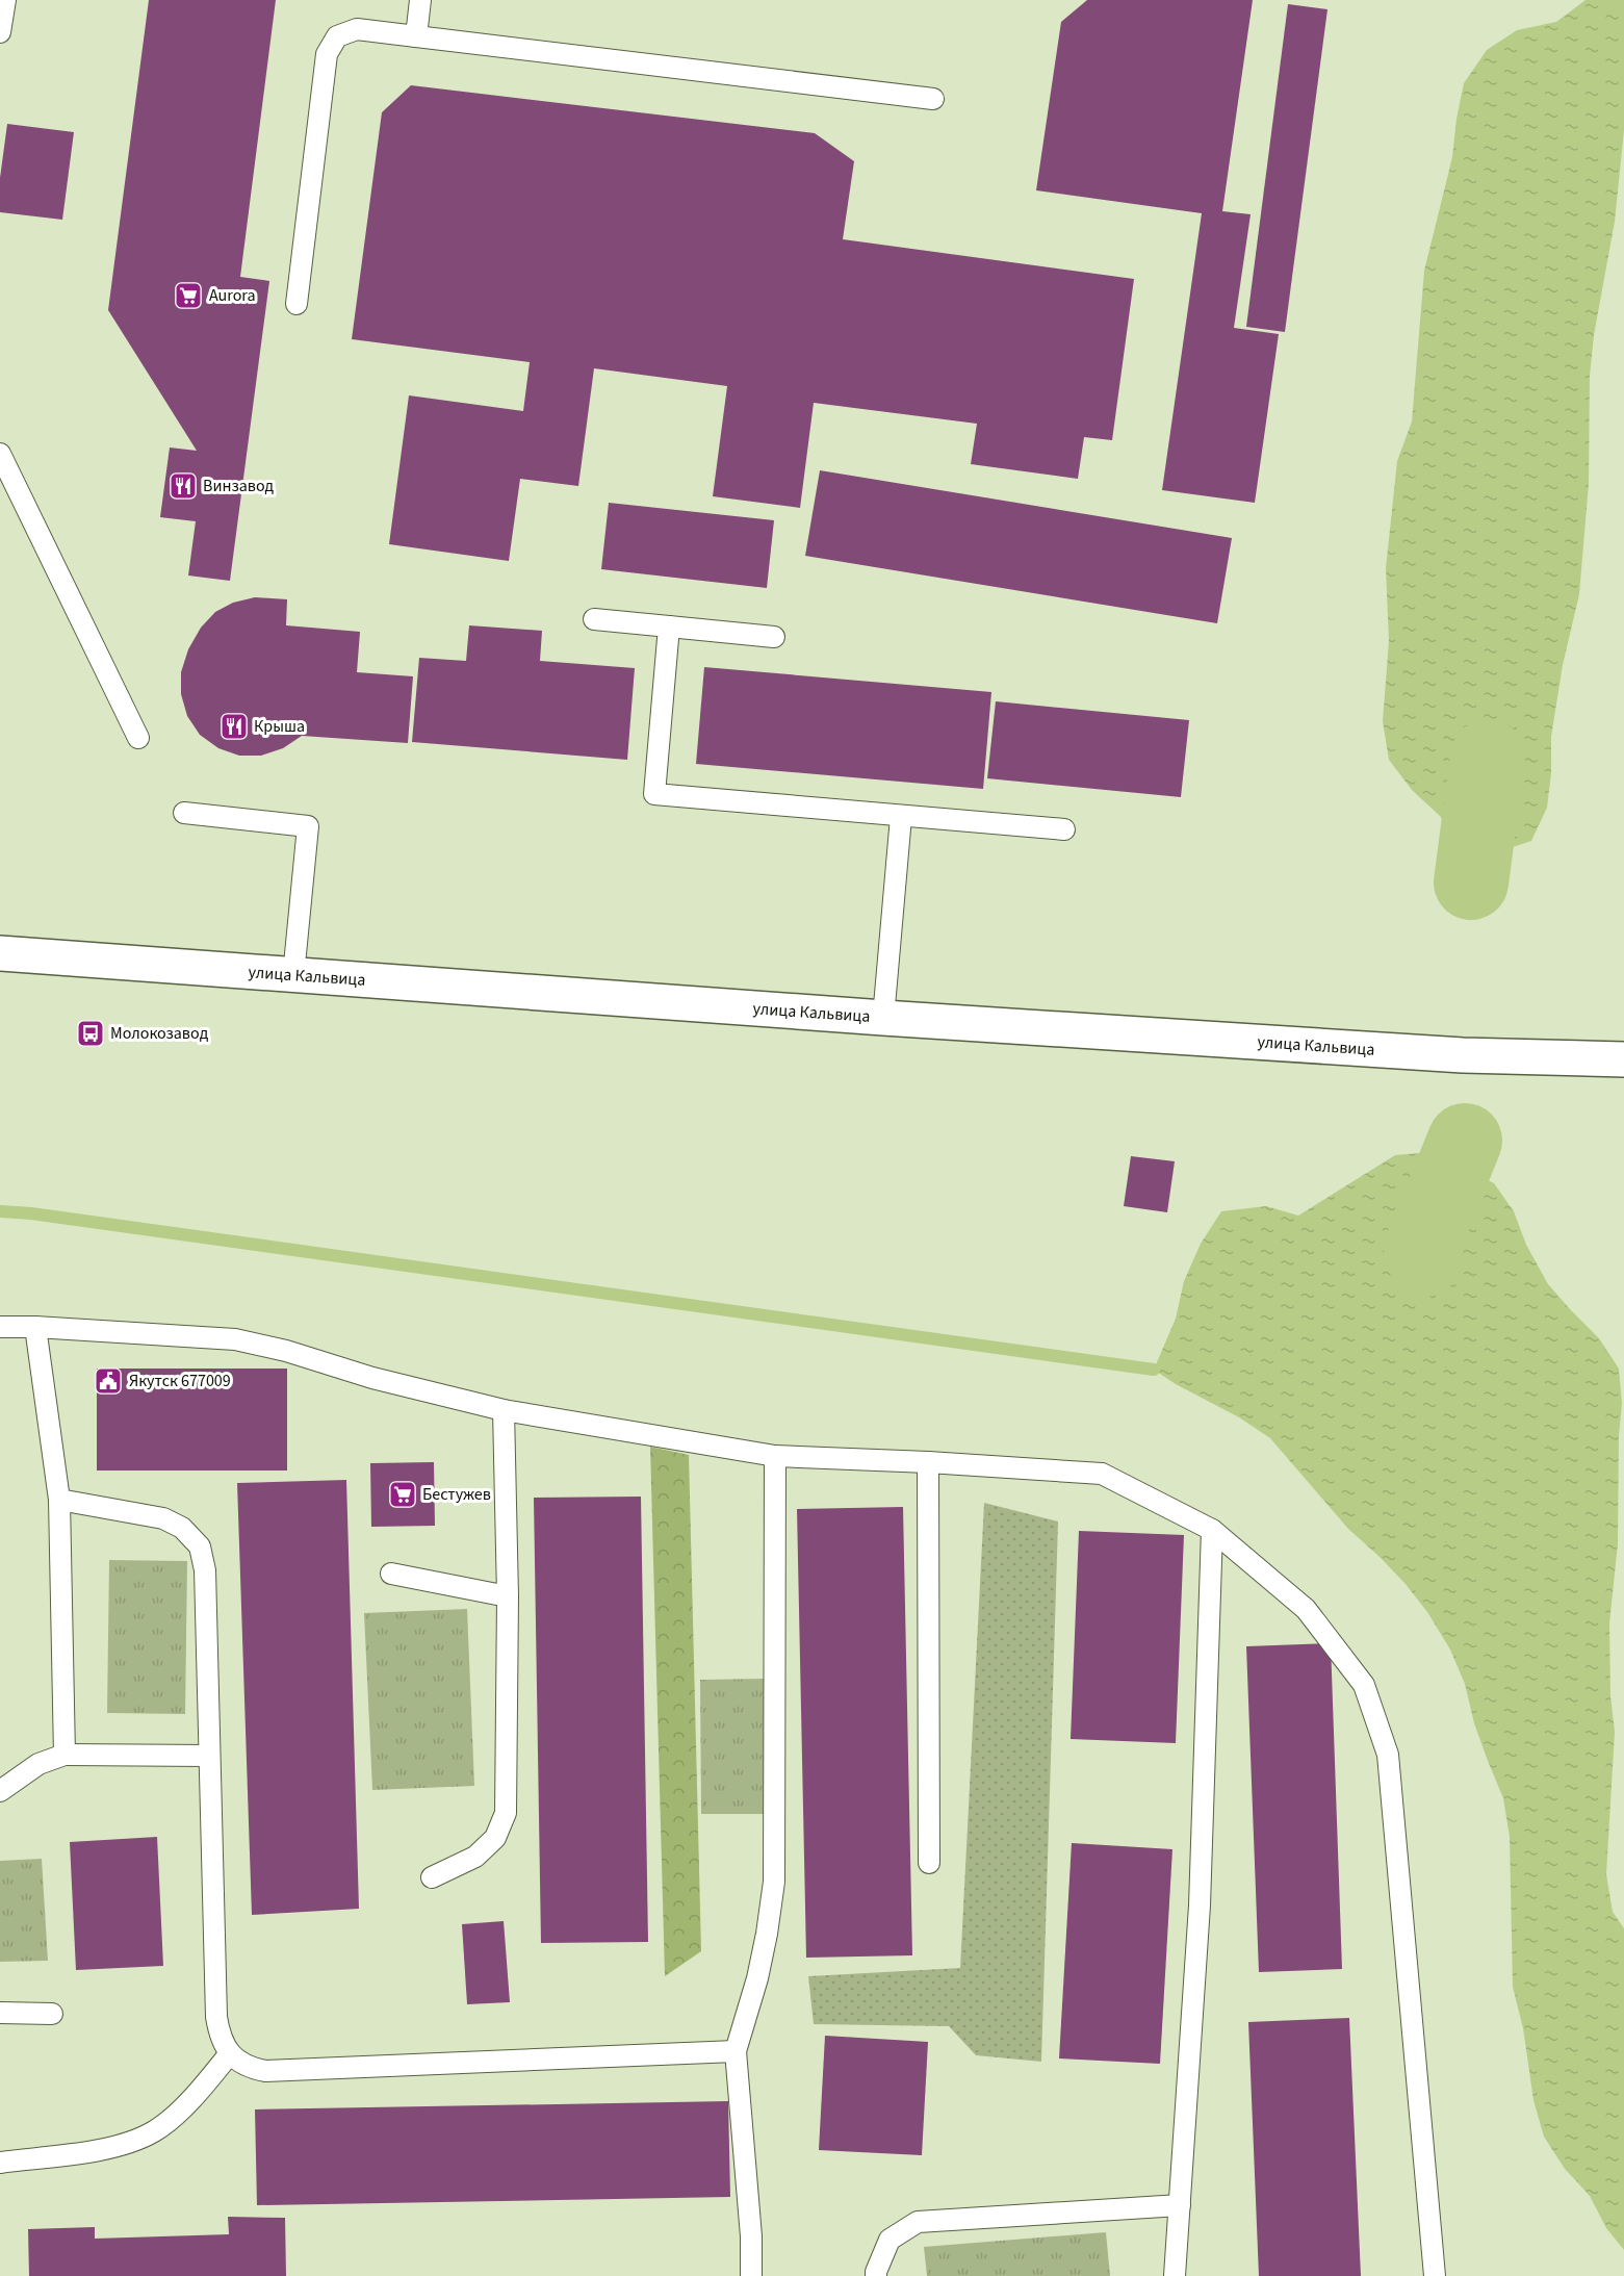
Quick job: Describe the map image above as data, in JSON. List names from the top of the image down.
{
  "streets": {
    "street": ["улица Кальвица"]
  },
  "places": {
    "supermarket": ["Aurora", "Бестужев"],
    "restaurant": ["Винзавод", "Крыша"],
    "bus stop": ["Молокозавод"],
    "public building": ["Якутск 677009"]
  }
}
